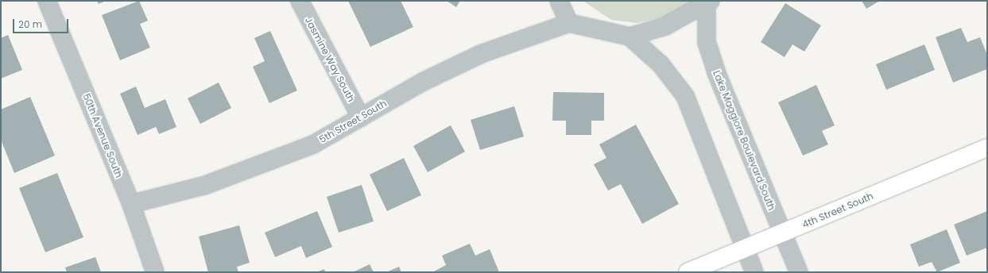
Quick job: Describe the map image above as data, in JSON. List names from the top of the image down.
{
  "streets": {
    "street": [
      "Jasmine Way South",
      "5th Street South",
      "50th Avenue South",
      "Lake Maggiore Boulevard South",
      "4th Street South"
    ]
  },
  "crossings": [
    ["Jasmine Way South", "5th Street South"],
    ["5th Street South", "50th Avenue South"],
    ["5th Street South", "Lake Maggiore Boulevard South"],
    ["Lake Maggiore Boulevard South", "4th Street South"]
  ],
  "scale_bar": "20 m"
}
